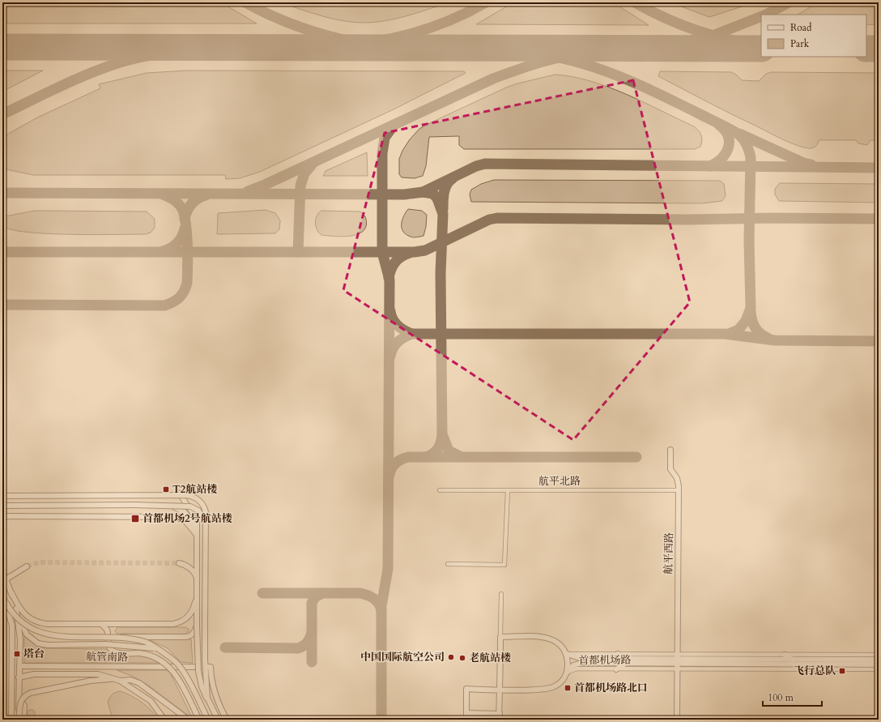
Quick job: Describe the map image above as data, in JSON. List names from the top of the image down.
{
  "streets": {
    "street": [
      "航平北路",
      "航平西路",
      "航管南路",
      "首都机场路"
    ]
  },
  "crossings": [
    ["航平北路", "航平西路"],
    ["航平西路", "首都机场路"]
  ],
  "places": {
    "transit": [
      "T2航站楼",
      "首都机场2号航站楼",
      "塔台",
      "飞行总队",
      "首都机场路北口"
    ],
    "other": ["中国国际航空公司", "老航站楼"]
  },
  "legend": ["Road", "Park"],
  "scale_bar": "100 m"
}
